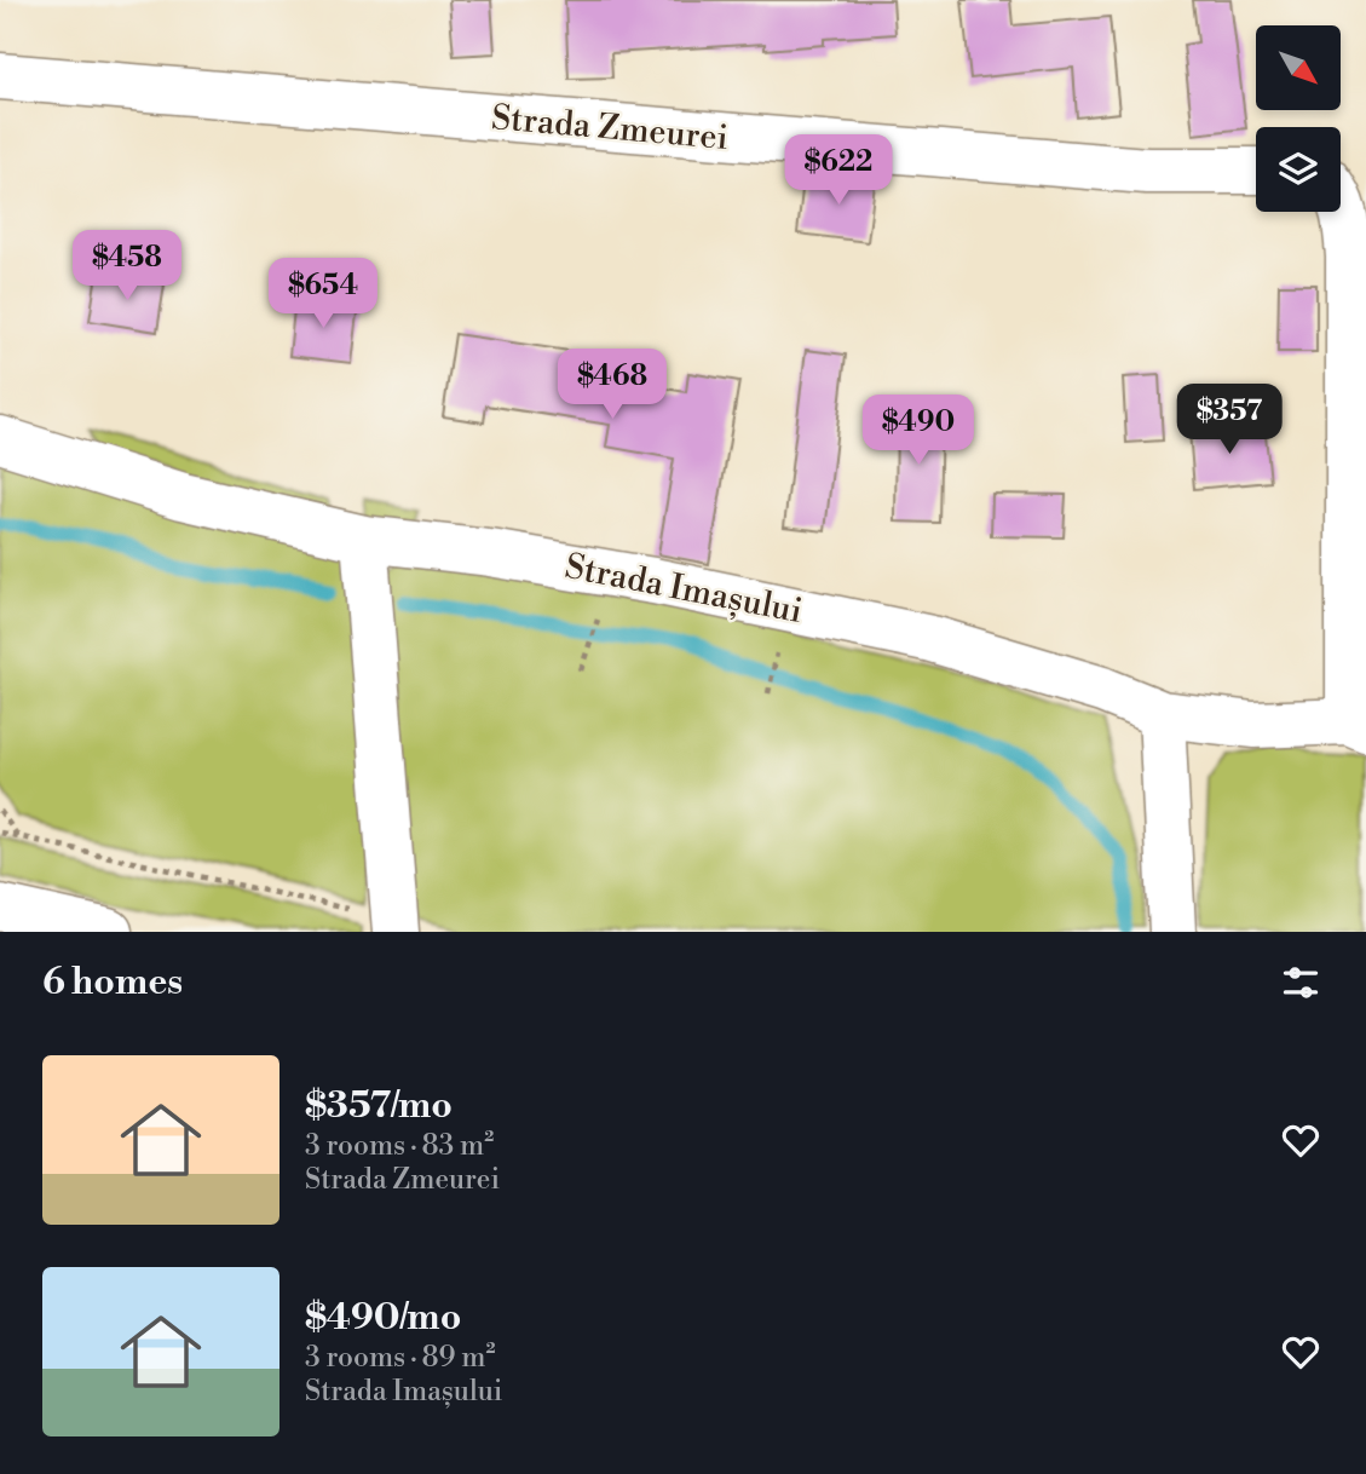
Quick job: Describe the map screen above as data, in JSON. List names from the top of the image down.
{
  "streets": {
    "street": ["Strada Zmeurei", "Strada Imașului"]
  },
  "north": "bottom right",
  "page": {
    "price": [
      "$622",
      "$458",
      "$654",
      "$468",
      "$357",
      "$490"
    ],
    "heading": "6 homes",
    "list": [
      {
        "name": "$357/mo",
        "note": "3 rooms · 83 m² · Strada Zmeurei"
      },
      {
        "name": "$490/mo",
        "note": "3 rooms · 89 m² · Strada Imașului"
      }
    ]
  }
}
